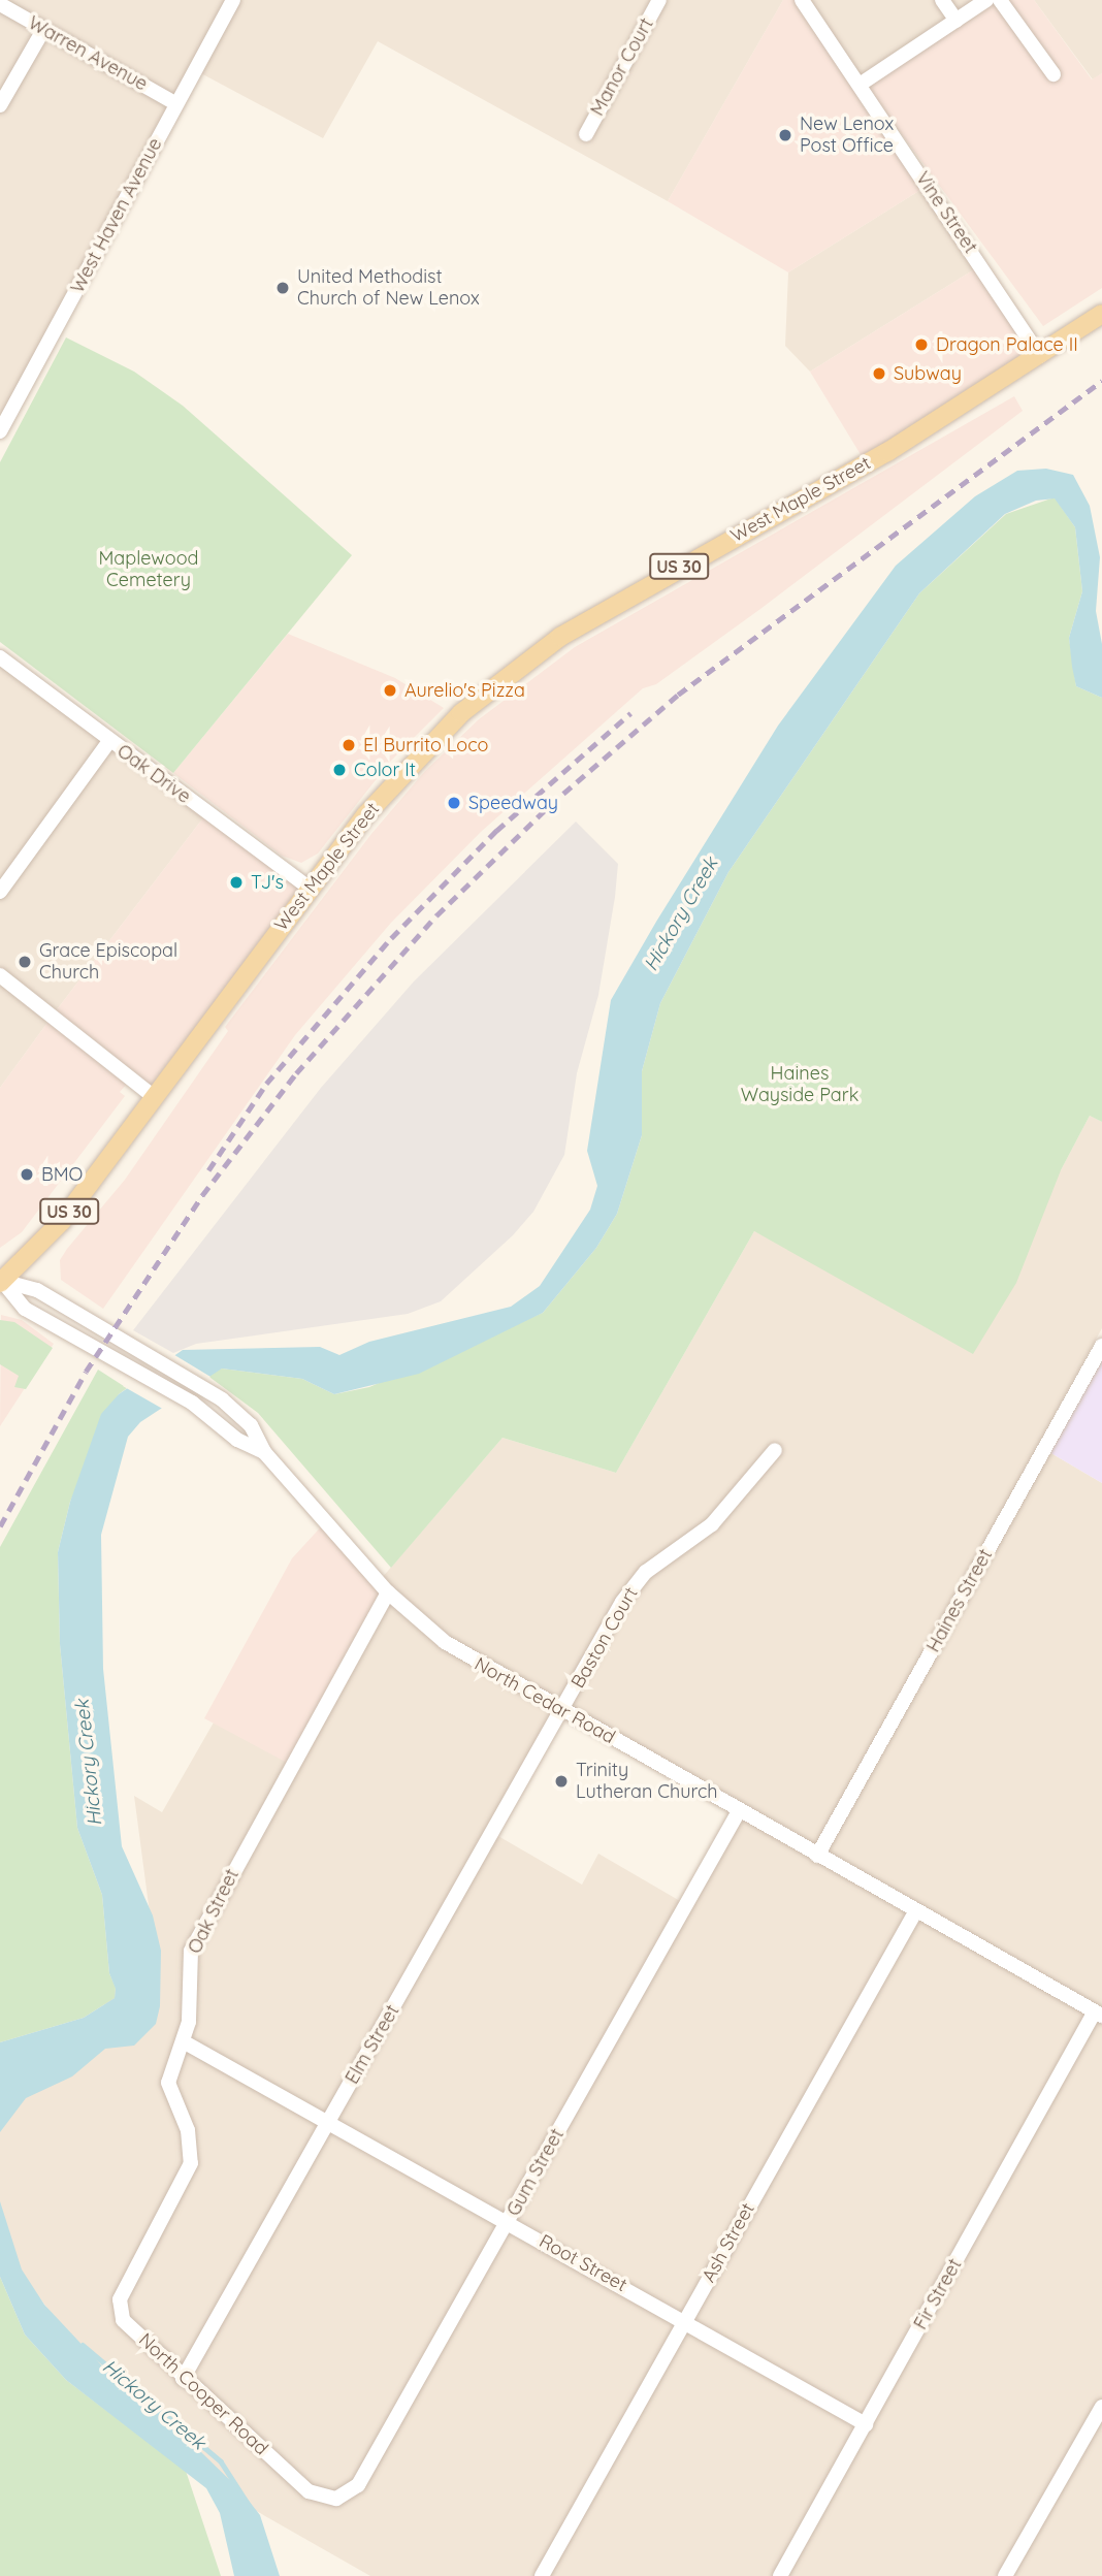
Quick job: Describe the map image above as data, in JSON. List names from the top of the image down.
{
  "streets": {
    "main road": ["West Maple Street", "US 30"],
    "street": [
      "Warren Avenue",
      "Manor Court",
      "Vine Street",
      "West Haven Avenue",
      "Oak Drive",
      "Haines Street",
      "Baston Court",
      "North Cedar Road",
      "Oak Street",
      "Elm Street",
      "Gum Street",
      "Ash Street",
      "Root Street",
      "Fir Street",
      "North Cooper Road"
    ]
  },
  "crossings": [
    ["Warren Avenue", "West Haven Avenue"],
    ["Vine Street", "West Maple Street"],
    ["West Maple Street", "Oak Drive"],
    ["West Maple Street", "North Cedar Road"],
    ["Haines Street", "North Cedar Road"],
    ["Baston Court", "North Cedar Road"],
    ["Baston Court", "Elm Street"],
    ["North Cedar Road", "Oak Street"],
    ["North Cedar Road", "Elm Street"],
    ["North Cedar Road", "Gum Street"],
    ["North Cedar Road", "Ash Street"],
    ["North Cedar Road", "Fir Street"],
    ["Oak Street", "Root Street"],
    ["Oak Street", "North Cooper Road"],
    ["Elm Street", "Root Street"],
    ["Elm Street", "North Cooper Road"],
    ["Gum Street", "Root Street"],
    ["Gum Street", "North Cooper Road"],
    ["Ash Street", "Root Street"],
    ["Root Street", "Fir Street"]
  ],
  "water": ["Hickory Creek"],
  "parks": ["Maplewood Cemetery", "Haines Wayside Park"],
  "places": [
    "New Lenox Post Office",
    "United Methodist Church of New Lenox",
    "Dragon Palace II",
    "Subway",
    "Aurelio's Pizza",
    "El Burrito Loco",
    "Color It",
    "Speedway",
    "TJ's",
    "Grace Episcopal Church",
    "BMO",
    "Trinity Lutheran Church"
  ]
}
